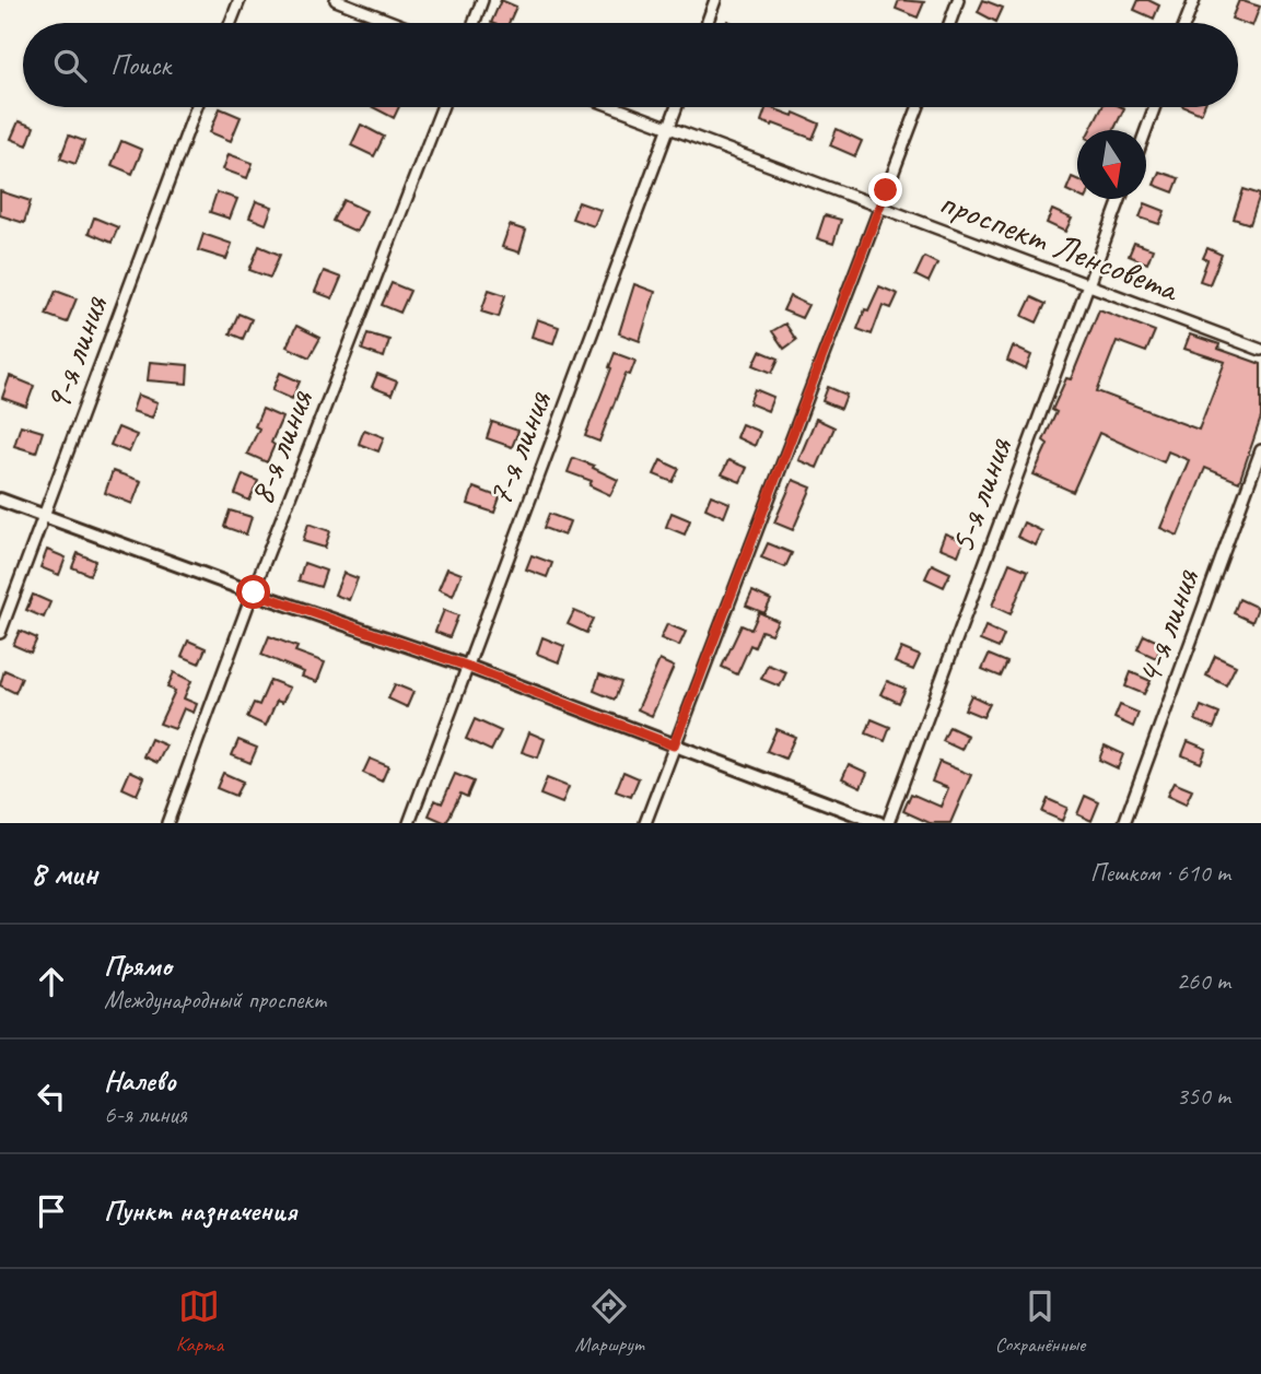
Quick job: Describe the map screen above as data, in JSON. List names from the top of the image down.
{
  "streets": {
    "street": [
      "проспект Ленсовета",
      "9-я линия",
      "8-я линия",
      "7-я линия",
      "5-я линия",
      "4-я линия"
    ]
  },
  "crossings": [
    ["проспект Ленсовета", "7-я линия"],
    ["проспект Ленсовета", "5-я линия"]
  ],
  "north": "bottom",
  "page": {
    "search": "Поиск",
    "heading": ["8 мин", "Пешком · 610 m"],
    "list": [
      ["Прямо", "Международный проспект", "260 m"],
      ["Налево", "6-я линия", "350 m"],
      "Пункт назначения"
    ],
    "nav": ["Карта", "Маршрут", "Сохранённые"]
  }
}
